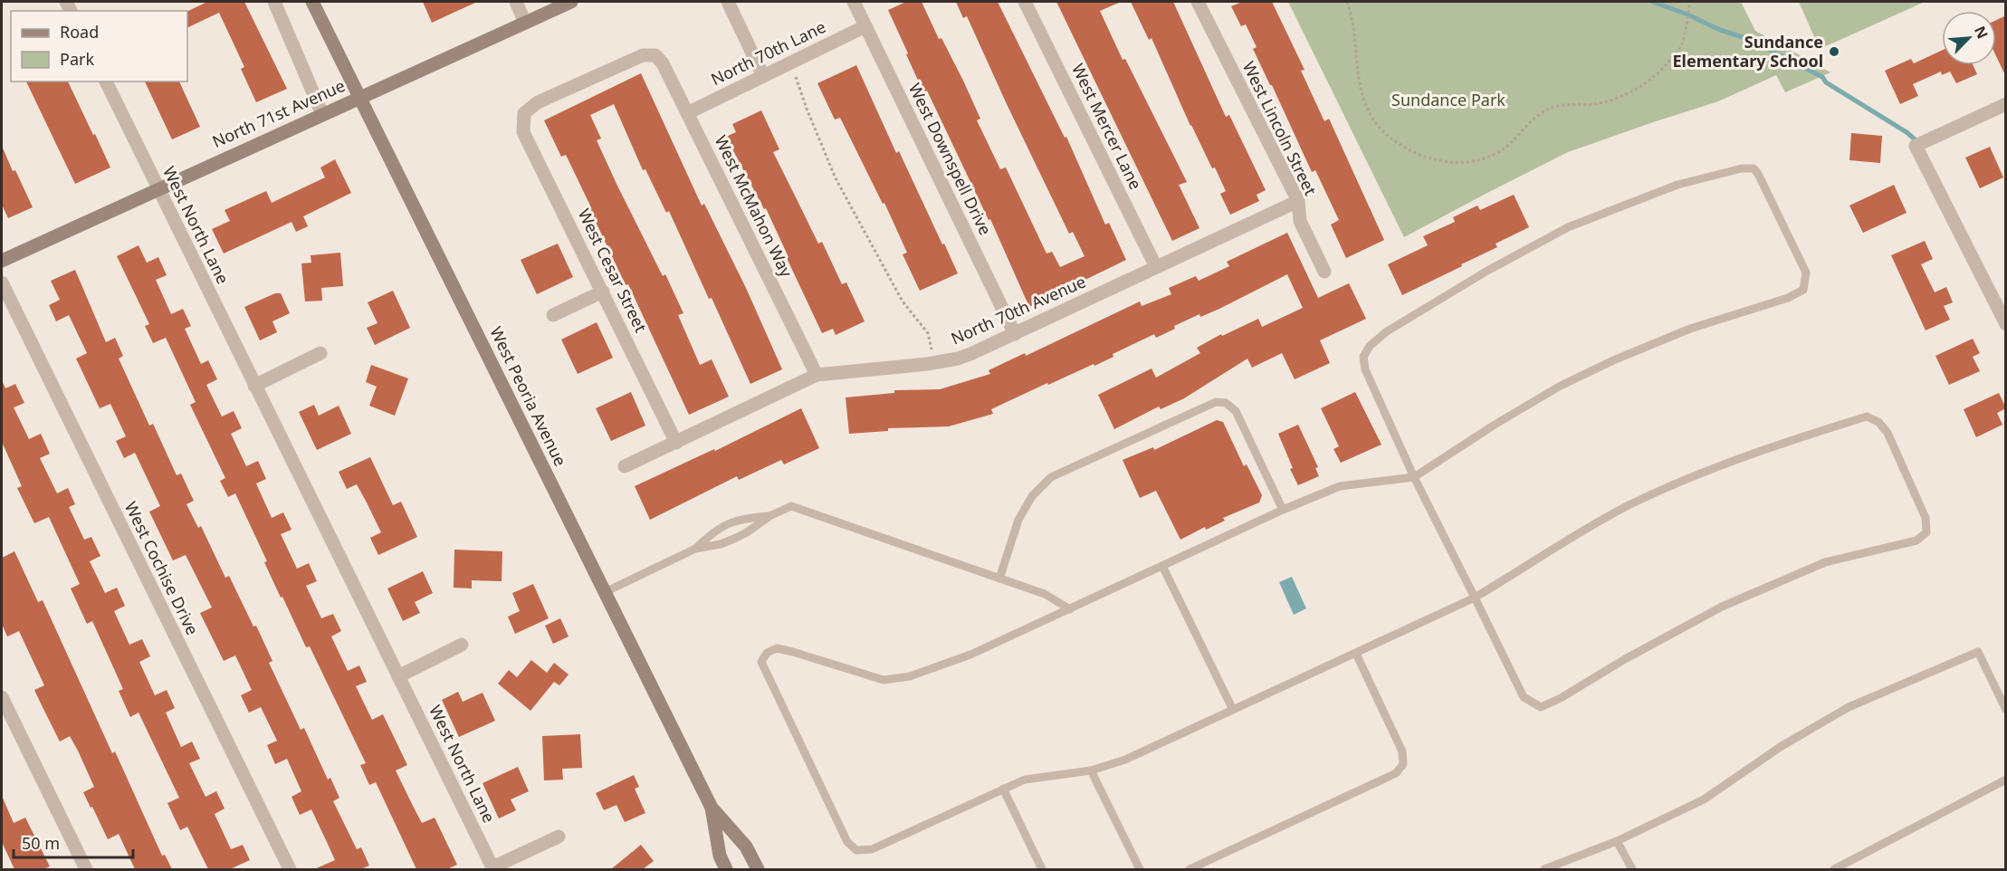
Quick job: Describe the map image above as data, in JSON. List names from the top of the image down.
{
  "streets": {
    "main road": ["North 71st Avenue", "West Peoria Avenue"],
    "street": [
      "North 70th Lane",
      "West Mercer Lane",
      "West Lincoln Street",
      "West Downspell Drive",
      "West McMahon Way",
      "West North Lane",
      "West Cesar Street",
      "North 70th Avenue",
      "West Cochise Drive"
    ]
  },
  "crossings": [
    ["North 70th Lane", "West Downspell Drive"],
    ["North 70th Lane", "West McMahon Way"],
    ["North 71st Avenue", "West North Lane"],
    ["North 71st Avenue", "West Peoria Avenue"],
    ["West Mercer Lane", "North 70th Avenue"],
    ["West Lincoln Street", "North 70th Avenue"],
    ["West Downspell Drive", "North 70th Avenue"],
    ["West McMahon Way", "West Cesar Street"],
    ["West McMahon Way", "North 70th Avenue"],
    ["West Cesar Street", "North 70th Avenue"]
  ],
  "parks": ["Sundance Park"],
  "places": ["Sundance Elementary School"],
  "legend": ["Road", "Park"],
  "scale_bar": "50 m",
  "north": "top right"
}
